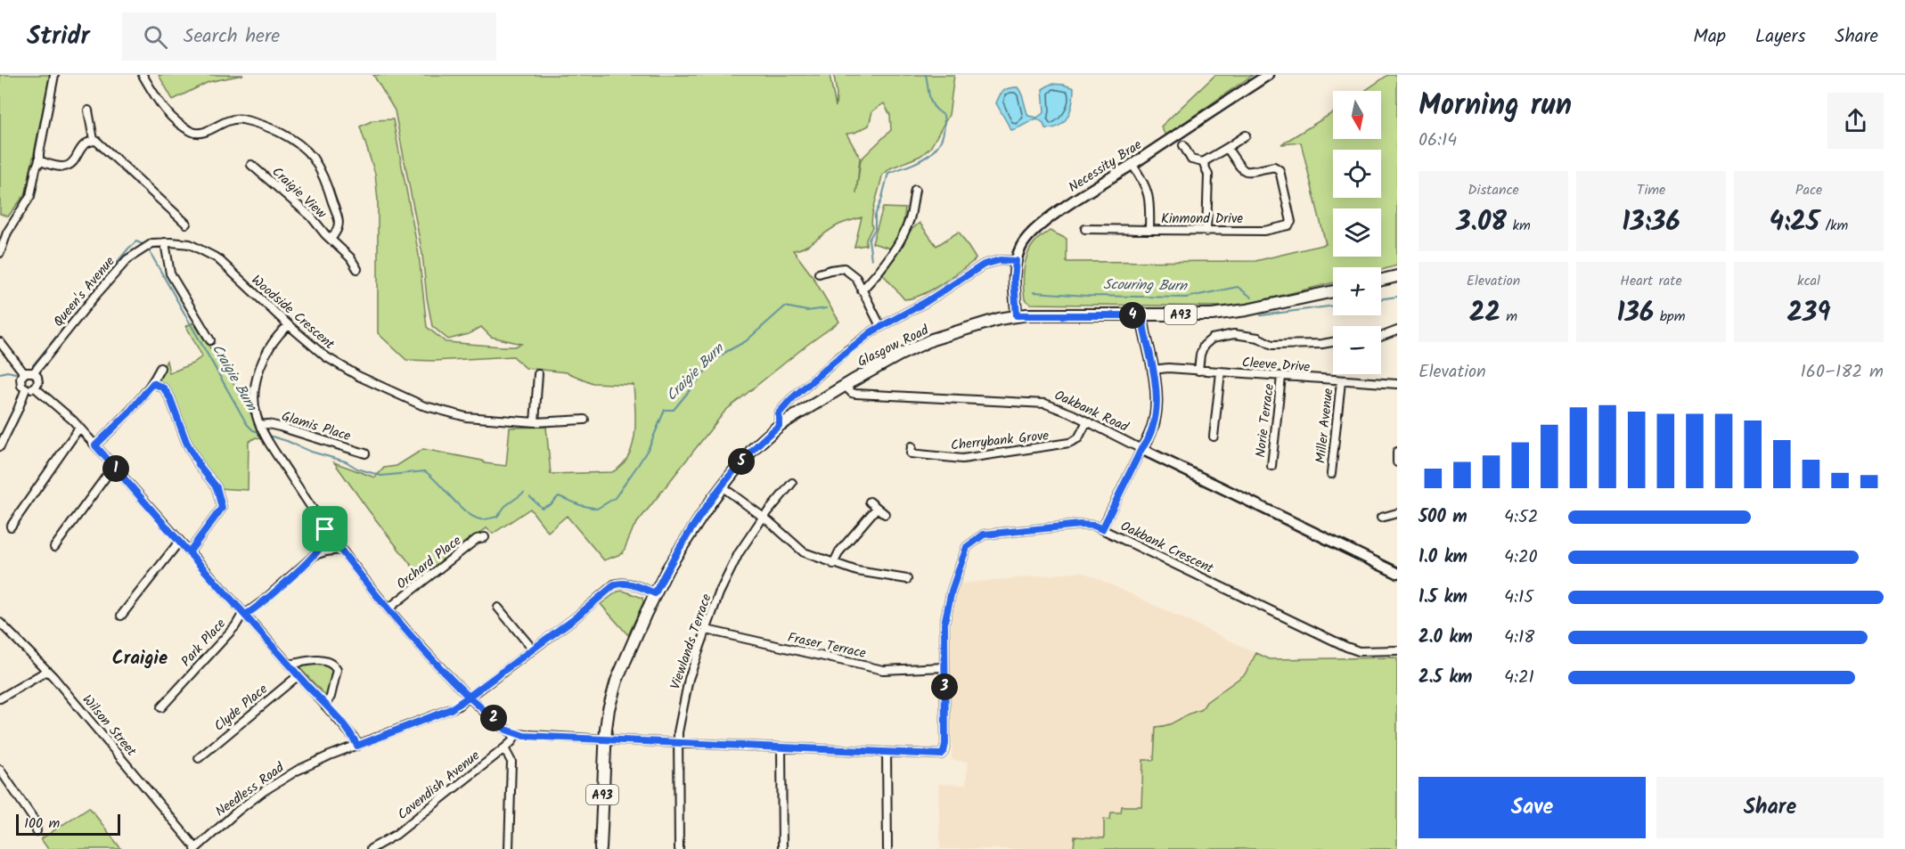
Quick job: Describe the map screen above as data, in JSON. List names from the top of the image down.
{
  "streets": {
    "main road": ["A93", "Glasgow Road"],
    "street": [
      "Necessity Brae",
      "Craigie View",
      "Kinmond Drive",
      "Queen's Avenue",
      "Woodside Crescent",
      "Cleeve Drive",
      "Oakbank Road",
      "Norie Terrace",
      "Glamis Place",
      "Miller Avenue",
      "Cherrybank Grove",
      "Oakbank Crescent",
      "Orchard Place",
      "Viewlands Terrace",
      "Park Place",
      "Fraser Terrace",
      "Clyde Place",
      "Wilson Street",
      "Cavendish Avenue",
      "Needless Road"
    ]
  },
  "crossings": [
    ["Necessity Brae", "Kinmond Drive"],
    ["Necessity Brae", "Glasgow Road"],
    ["Queen's Avenue", "Woodside Crescent"],
    ["Glasgow Road", "Oakbank Road"],
    ["Glasgow Road", "Needless Road"],
    ["Cleeve Drive", "Norie Terrace"],
    ["Cleeve Drive", "Miller Avenue"],
    ["Oakbank Road", "Cherrybank Grove"],
    ["Oakbank Crescent", "Fraser Terrace"],
    ["Viewlands Terrace", "Fraser Terrace"],
    ["Wilson Street", "Needless Road"]
  ],
  "districts": ["Craigie"],
  "water": ["Scouring Burn", "Craigie Burn"],
  "scale_bar": "100 m",
  "north": "bottom",
  "page": {
    "header": "Stridr",
    "search": "Search here",
    "nav": ["Map", "Layers", "Share"],
    "heading": ["Morning run", "06:14"],
    "map_buttons": ["+", "−"],
    "stats": [
      ["Distance", "3.08 km"],
      ["Time", "13:36"],
      ["Pace", "4:25 /km"],
      ["Elevation", "22 m"],
      ["Heart rate", "136 bpm"],
      ["kcal", "239"]
    ],
    "pins": [
      "4",
      "5",
      "1",
      "3",
      "2"
    ],
    "chart": ["Elevation", "160–182 m"],
    "list": [
      {
        "name": "500 m",
        "note": "4:52"
      },
      {
        "name": "1.0 km",
        "note": "4:20"
      },
      {
        "name": "1.5 km",
        "note": "4:15"
      },
      {
        "name": "2.0 km",
        "note": "4:18"
      },
      {
        "name": "2.5 km",
        "note": "4:21"
      }
    ],
    "buttons": ["Save", "Share"],
    "scale": "100 m"
  }
}
